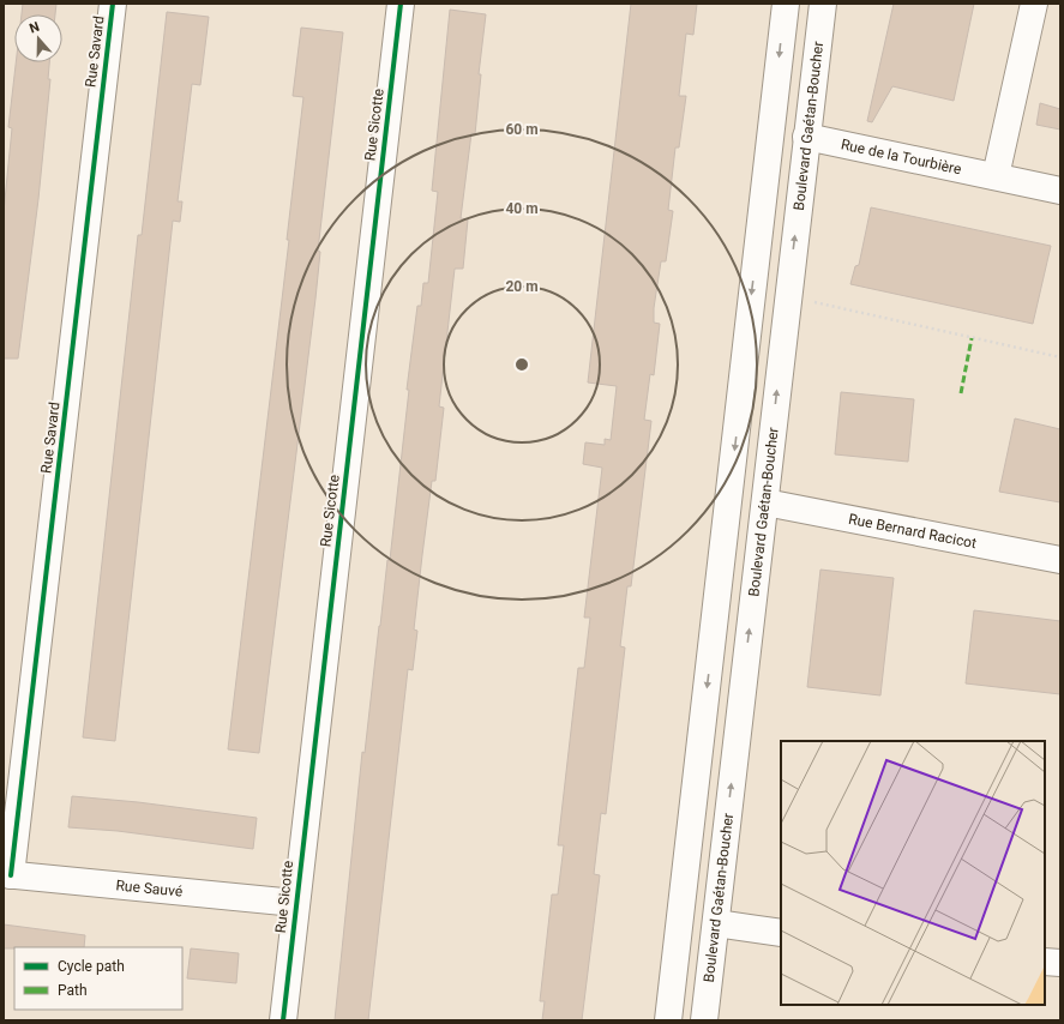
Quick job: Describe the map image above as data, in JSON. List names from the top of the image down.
{
  "streets": {
    "street": [
      "Rue Savard",
      "Rue Sicotte",
      "Boulevard Gaétan-Boucher",
      "Rue de la Tourbière",
      "Rue Bernard Racicot",
      "Rue Sauvé"
    ]
  },
  "crossings": [
    ["Rue Savard", "Rue Sauvé"],
    ["Rue Sicotte", "Rue Sauvé"],
    ["Boulevard Gaétan-Boucher", "Rue de la Tourbière"],
    ["Boulevard Gaétan-Boucher", "Rue Bernard Racicot"]
  ],
  "legend": ["Cycle path", "Path"],
  "north": "top",
  "rings": ["60 m", "40 m", "20 m"]
}
